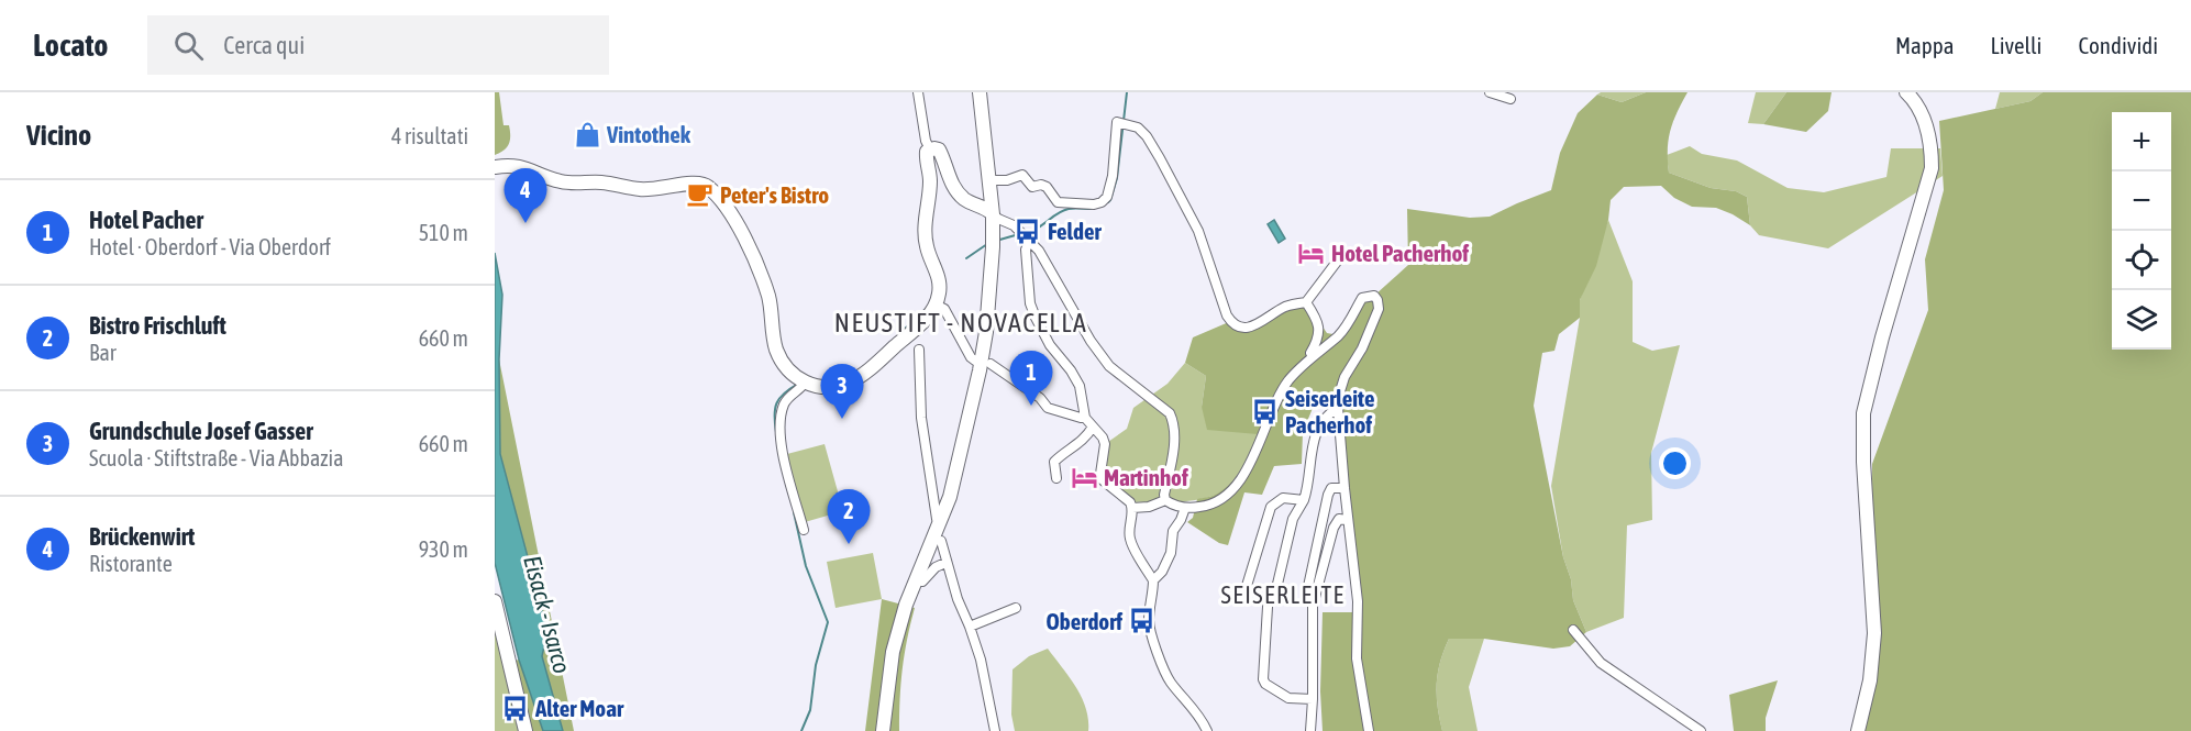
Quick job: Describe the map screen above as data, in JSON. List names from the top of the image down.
{
  "districts": ["NEUSTIFT - NOVACELLA", "SEISERLEITE"],
  "water": ["Eisack - Isarco"],
  "places": {
    "shop": ["Vintothek"],
    "cafe": ["Peter's Bistro"],
    "bus stop": [
      "Felder",
      "Seiserleite Pacherhof",
      "Oberdorf",
      "Alter Moar"
    ],
    "hotel": ["Hotel Pacherhof", "Martinhof"]
  },
  "page": {
    "header": "Locato",
    "search": "Cerca qui",
    "nav": ["Mappa", "Livelli", "Condividi"],
    "heading": ["Vicino", "4 risultati"],
    "map_buttons": ["+", "−"],
    "pins": [
      "4",
      "1",
      "3",
      "2"
    ],
    "list": [
      {
        "mark": "1",
        "name": "Hotel Pacher",
        "note": "Hotel · Oberdorf - Via Oberdorf",
        "value": "510 m"
      },
      {
        "mark": "2",
        "name": "Bistro Frischluft",
        "note": "Bar",
        "value": "660 m"
      },
      {
        "mark": "3",
        "name": "Grundschule Josef Gasser",
        "note": "Scuola · Stiftstraße - Via Abbazia",
        "value": "660 m"
      },
      {
        "mark": "4",
        "name": "Brückenwirt",
        "note": "Ristorante",
        "value": "930 m"
      }
    ]
  }
}
